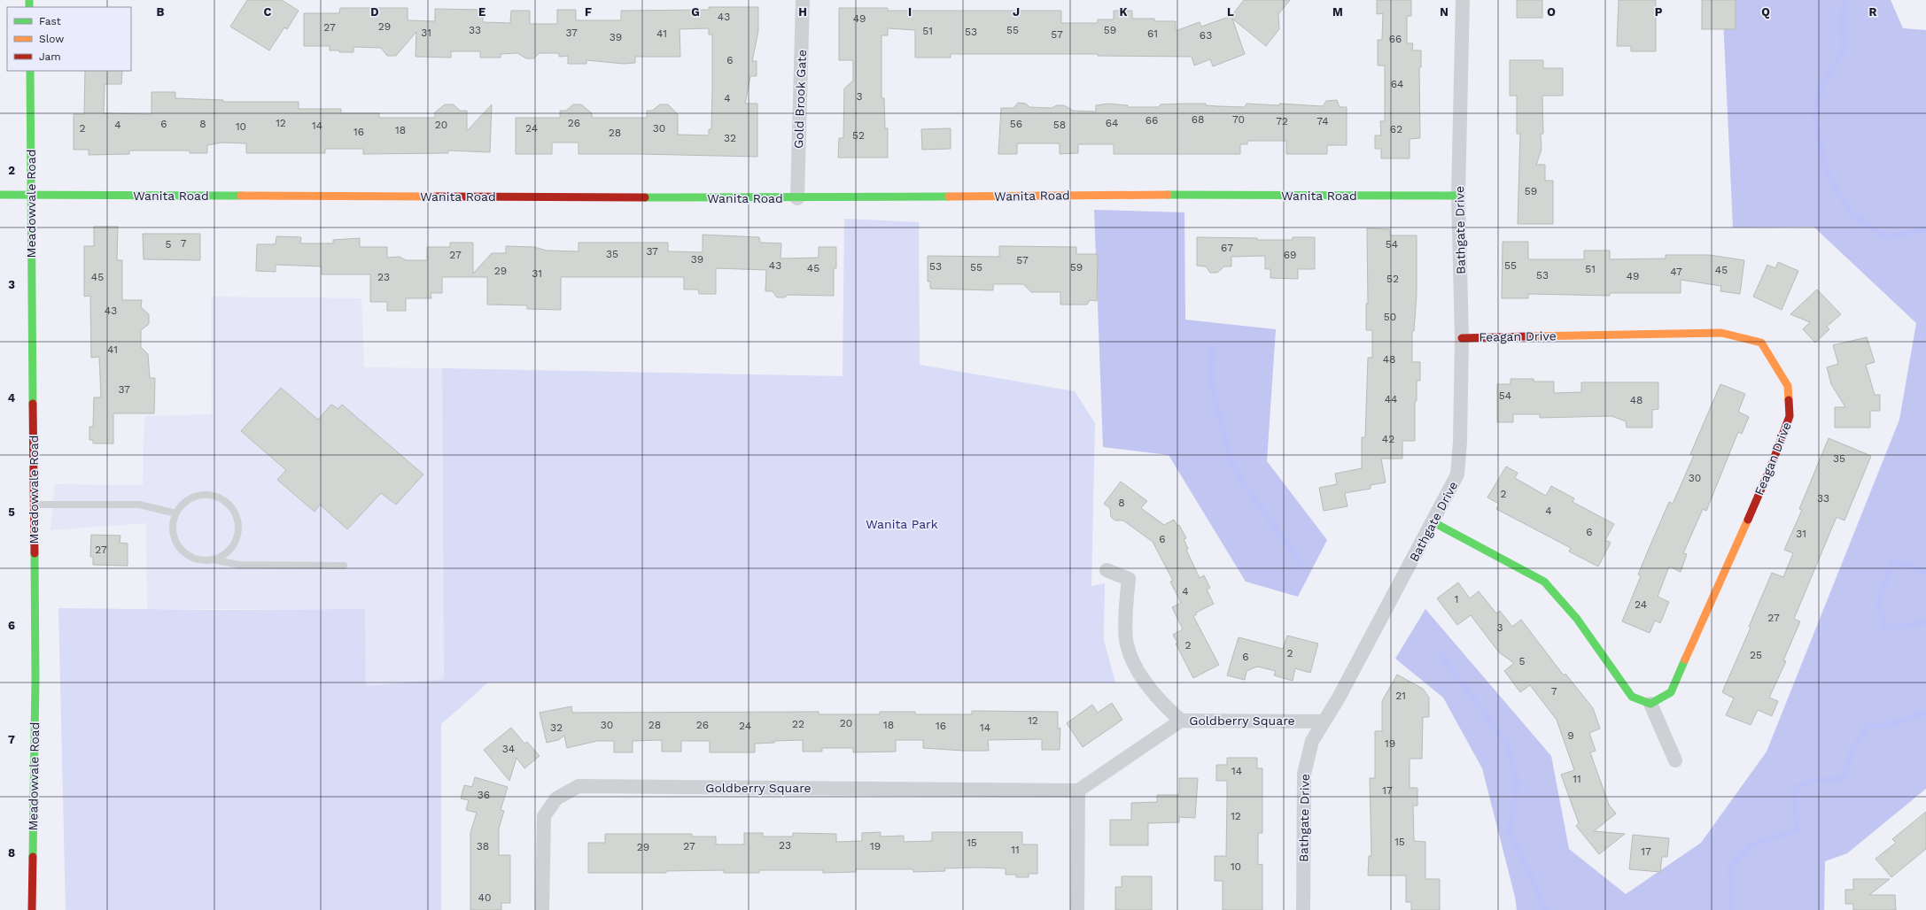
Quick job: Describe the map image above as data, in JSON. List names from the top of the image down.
{
  "streets": {
    "street": [
      "Gold Brook Gate",
      "Wanita Road",
      "Meadowvale Road",
      "Bathgate Drive",
      "Feagan Drive",
      "Goldberry Square"
    ]
  },
  "crossings": [
    ["Gold Brook Gate", "Wanita Road"],
    ["Wanita Road", "Meadowvale Road"],
    ["Wanita Road", "Bathgate Drive"],
    ["Bathgate Drive", "Feagan Drive"],
    ["Bathgate Drive", "Goldberry Square"]
  ],
  "parks": ["Wanita Park"],
  "house_numbers": [
    "43",
    "49",
    "29",
    "27",
    "33",
    "55",
    "59",
    "51",
    "53",
    "31",
    "37",
    "41",
    "61",
    "57",
    "63",
    "39",
    "66",
    "6",
    "64",
    "3",
    "4",
    "68",
    "70",
    "66",
    "72",
    "74",
    "12",
    "26",
    "64",
    "6",
    "8",
    "56",
    "4",
    "20",
    "58",
    "14",
    "10",
    "2",
    "24",
    "30",
    "62",
    "18",
    "16",
    "28",
    "52",
    "32",
    "59",
    "7",
    "5",
    "54",
    "67",
    "37",
    "35",
    "27",
    "69",
    "39",
    "57",
    "43",
    "55",
    "53",
    "55",
    "59",
    "45",
    "51",
    "45",
    "29",
    "47",
    "31",
    "53",
    "49",
    "45",
    "23",
    "52",
    "43",
    "50",
    "41",
    "48",
    "37",
    "54",
    "44",
    "48",
    "42",
    "35",
    "30",
    "2",
    "33",
    "8",
    "4",
    "6",
    "31",
    "6",
    "27",
    "4",
    "1",
    "24",
    "27",
    "3",
    "2",
    "2",
    "25",
    "6",
    "5",
    "7",
    "21",
    "12",
    "20",
    "22",
    "30",
    "28",
    "26",
    "18",
    "24",
    "16",
    "32",
    "14",
    "9",
    "19",
    "34",
    "14",
    "11",
    "17",
    "36",
    "12",
    "15",
    "15",
    "23",
    "38",
    "27",
    "19",
    "29",
    "11",
    "17",
    "10",
    "40"
  ],
  "legend": ["Fast", "Slow", "Jam"],
  "grid": {
    "columns": [
      "B",
      "C",
      "D",
      "E",
      "F",
      "G",
      "H",
      "I",
      "J",
      "K",
      "L",
      "M",
      "N",
      "O",
      "P",
      "Q",
      "R"
    ],
    "rows": [
      "2",
      "3",
      "4",
      "5",
      "6",
      "7",
      "8"
    ]
  }
}
